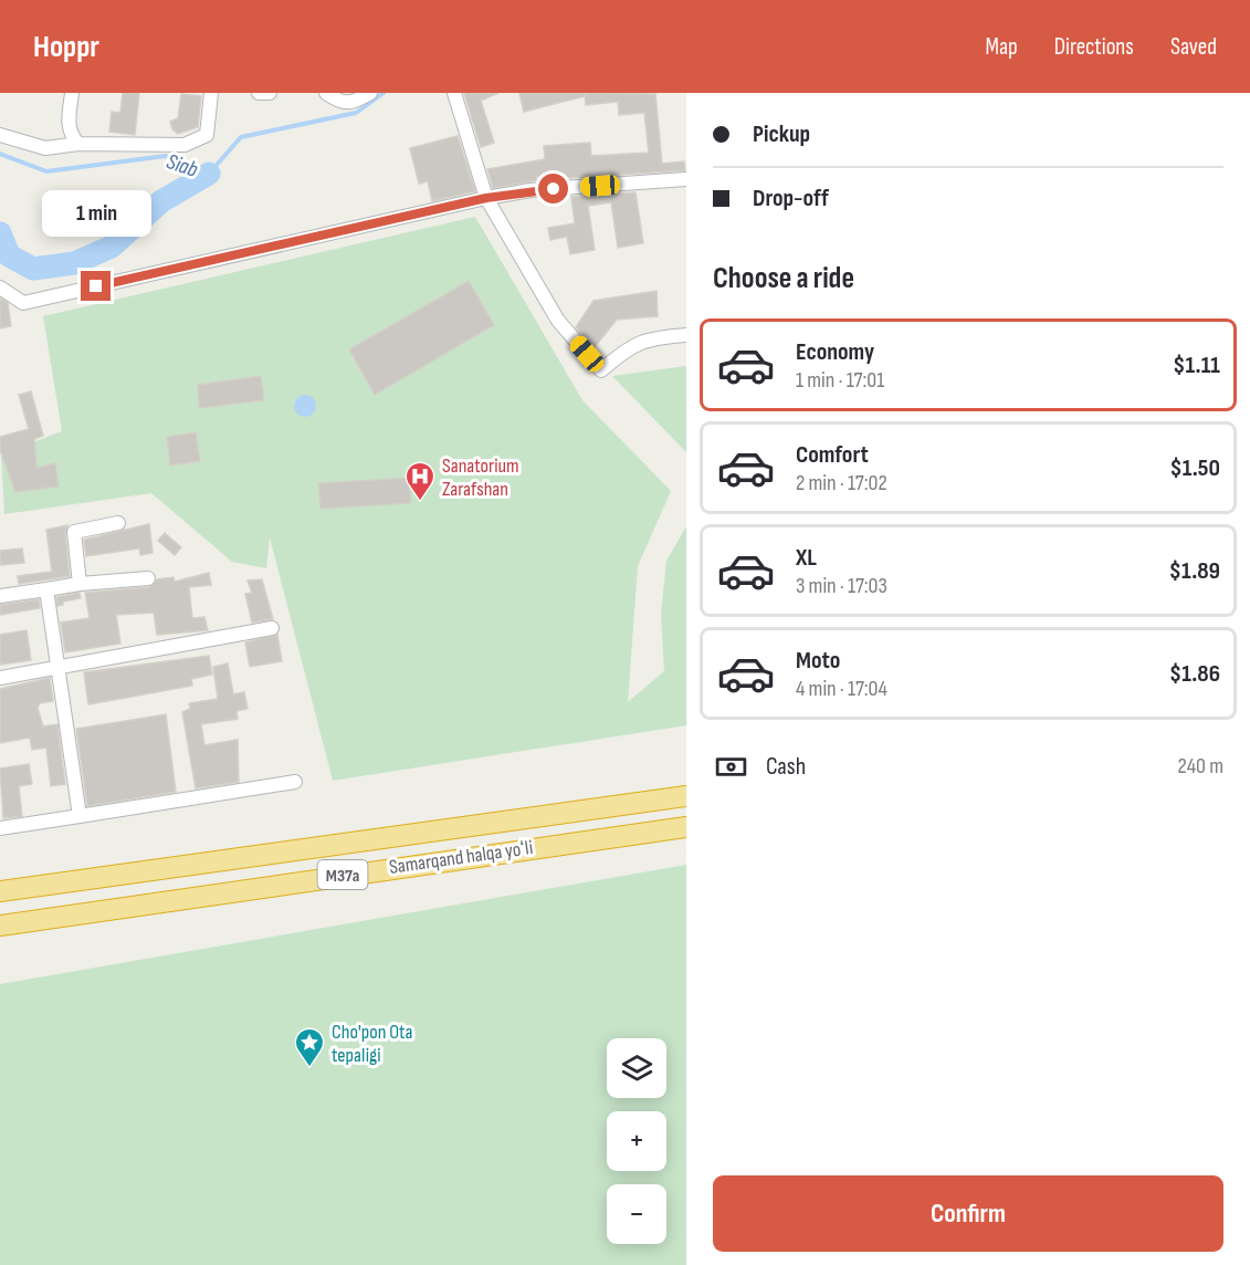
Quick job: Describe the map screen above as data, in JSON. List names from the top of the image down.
{
  "streets": {
    "highway": ["Samarqand halqa yoʻli", "M37a"]
  },
  "water": ["Siab"],
  "places": {
    "hospital": ["Sanatorium Zarafshan"],
    "place": ["Cho'pon Ota tepaligi"]
  },
  "page": {
    "header": "Hoppr",
    "nav": ["Map", "Directions", "Saved"],
    "banner": ["Pickup", "Drop-off"],
    "bubble": "1 min",
    "heading": "Choose a ride",
    "list": [
      {
        "name": "Economy",
        "note": "1 min · 17:01",
        "value": "$1.11"
      },
      {
        "name": "Comfort",
        "note": "2 min · 17:02",
        "value": "$1.50"
      },
      {
        "name": "XL",
        "note": "3 min · 17:03",
        "value": "$1.89"
      },
      {
        "name": "Moto",
        "note": "4 min · 17:04",
        "value": "$1.86"
      }
    ],
    "pay": ["Cash", "240 m"],
    "map_buttons": ["+", "−"],
    "buttons": "Confirm"
  }
}
